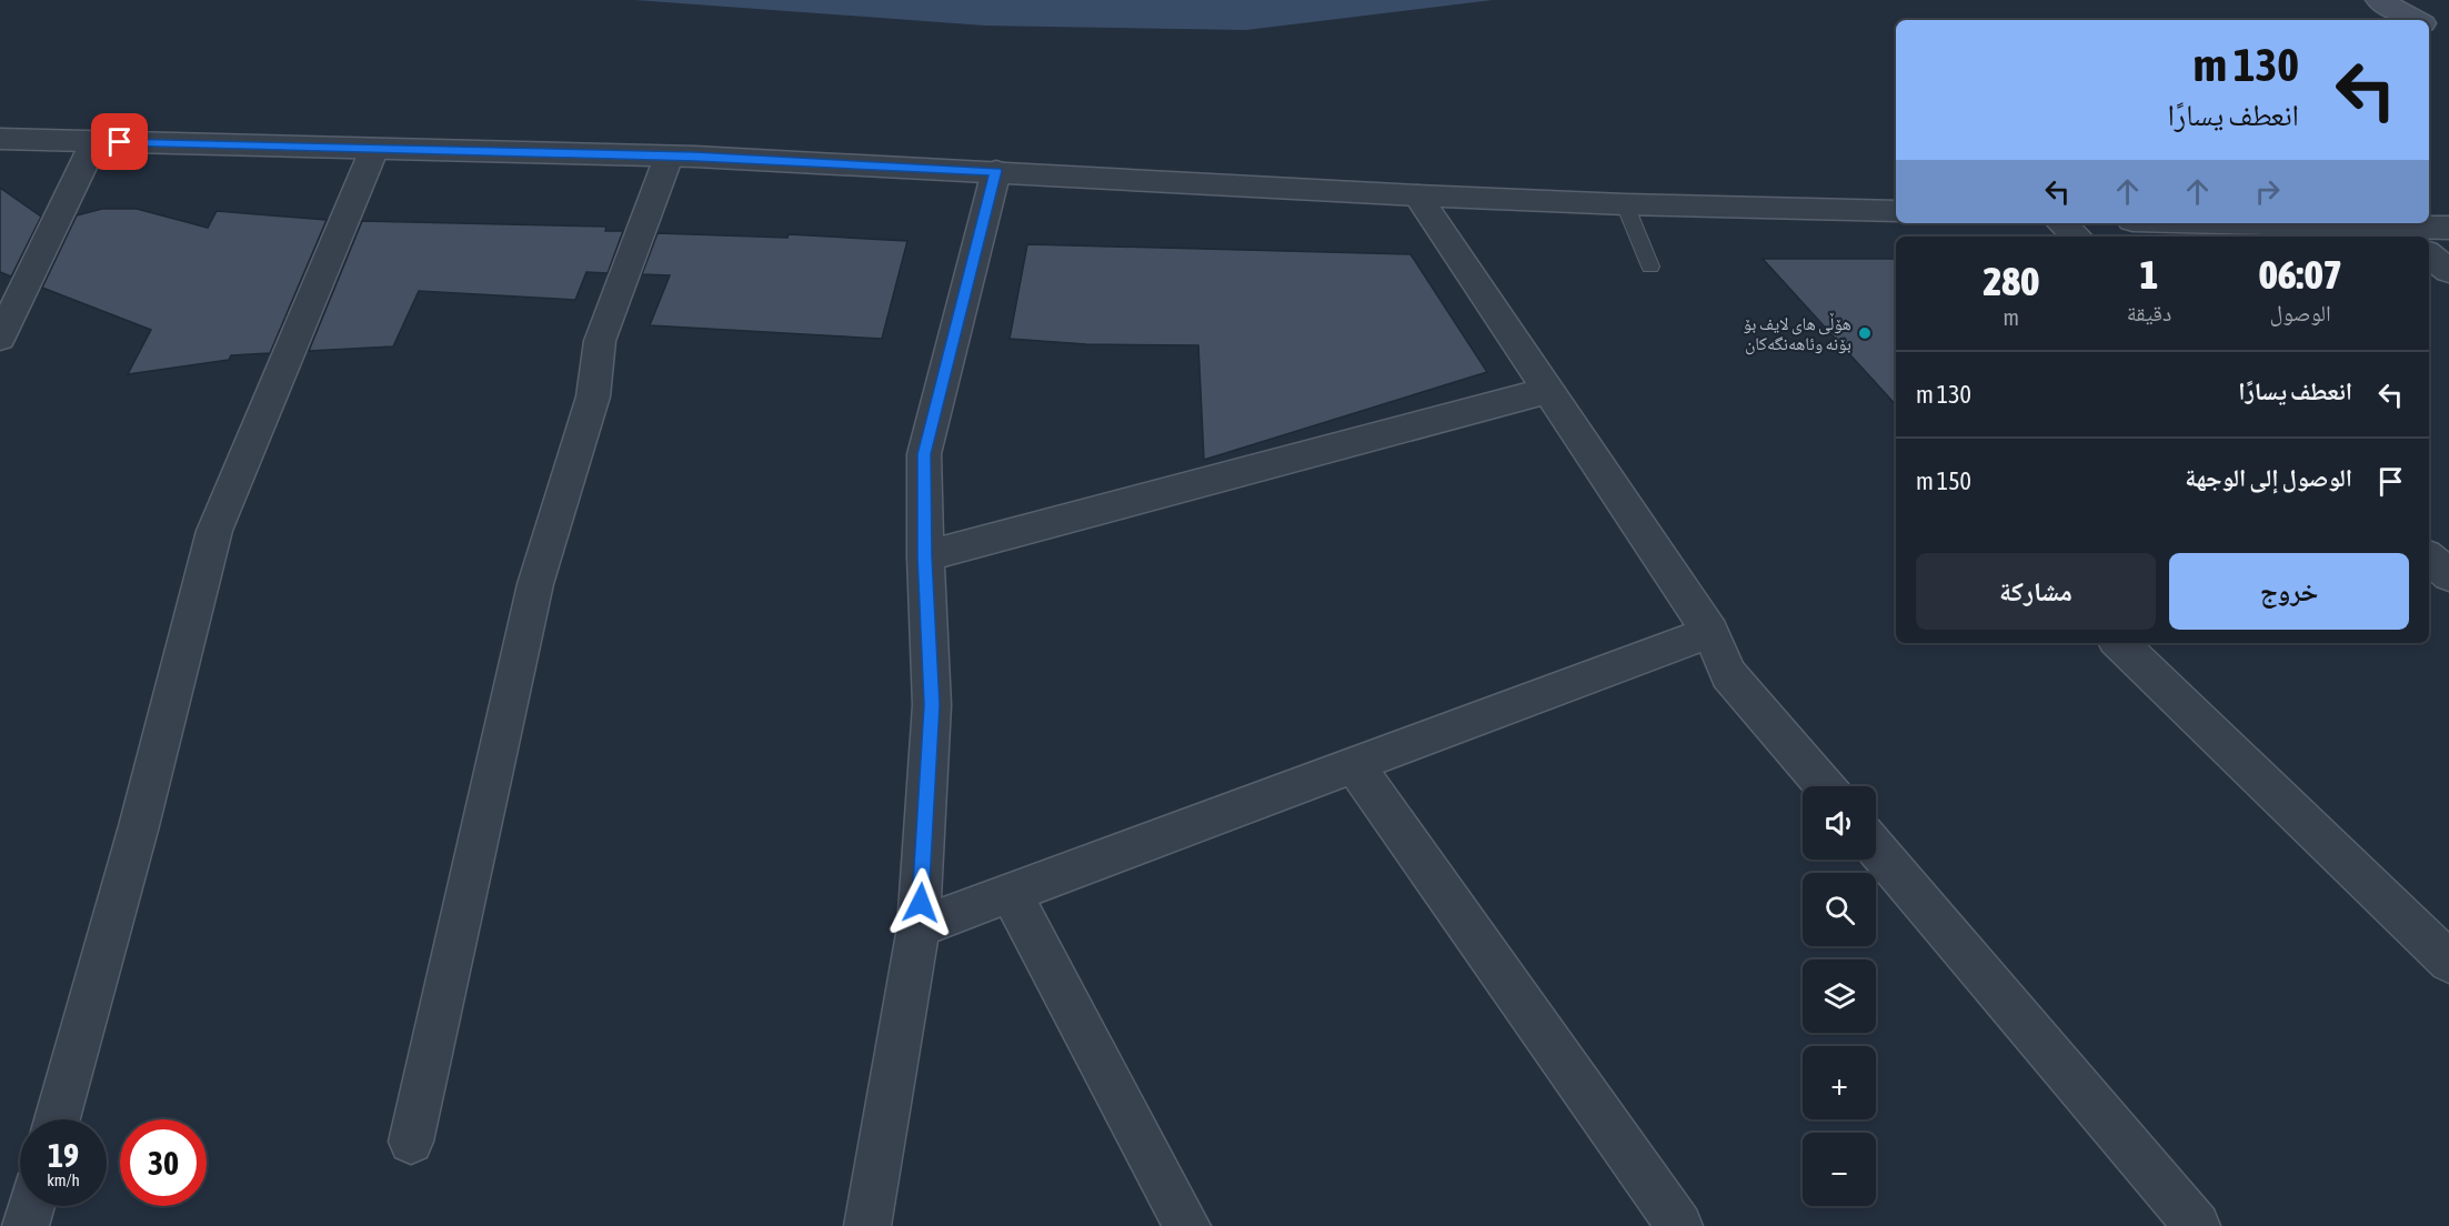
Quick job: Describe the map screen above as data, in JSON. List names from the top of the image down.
{
  "places": ["هۆڵی های لایف بۆ بۆنە وئاهەنگەکان"],
  "page": {
    "turn": ["130 m", "انعطف يسارًا"],
    "eta": [
      "06:07",
      "الوصول",
      "1",
      "دقيقة",
      "280",
      "m"
    ],
    "list": [
      {
        "name": "انعطف يسارًا",
        "value": "130 m"
      },
      {
        "name": "الوصول إلى الوجهة",
        "value": "150 m"
      }
    ],
    "buttons": ["خروج", "مشاركة"],
    "map_buttons": ["+", "−"],
    "speed": "19 km/h",
    "limit": "30"
  }
}
